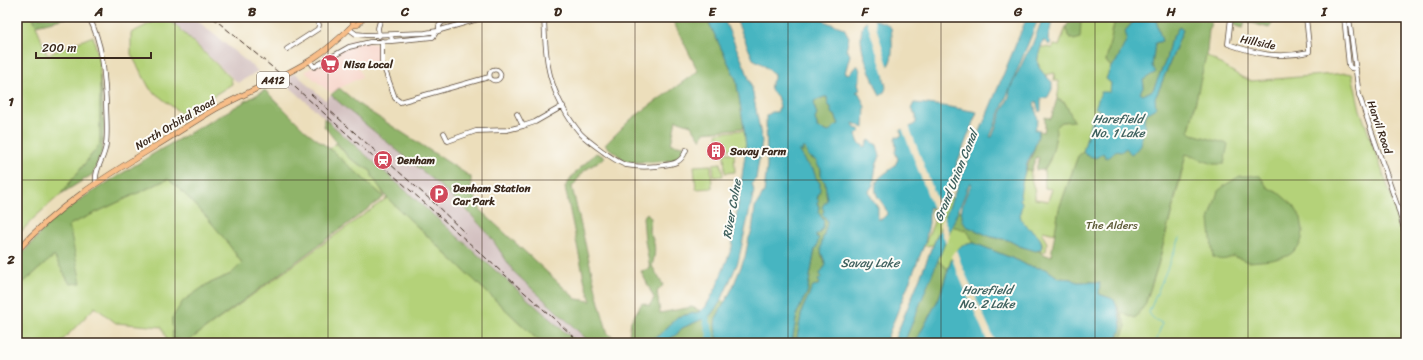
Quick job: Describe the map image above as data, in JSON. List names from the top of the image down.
{
  "streets": {
    "main road": ["A412", "North Orbital Road"],
    "street": ["Hillside", "Harvil Road"]
  },
  "water": [
    "Harefield No. 1 Lake",
    "Grand Union Canal",
    "River Colne",
    "Savay Lake",
    "Harefield No. 2 Lake"
  ],
  "parks": ["The Alders"],
  "places": {
    "supermarket": ["Nisa Local"],
    "building": ["Savay Farm"],
    "station": ["Denham"],
    "parking": ["Denham Station Car Park"]
  },
  "scale_bar": "200 m",
  "grid": {
    "columns": [
      "A",
      "B",
      "C",
      "D",
      "E",
      "F",
      "G",
      "H",
      "I"
    ],
    "rows": ["1", "2"]
  }
}
